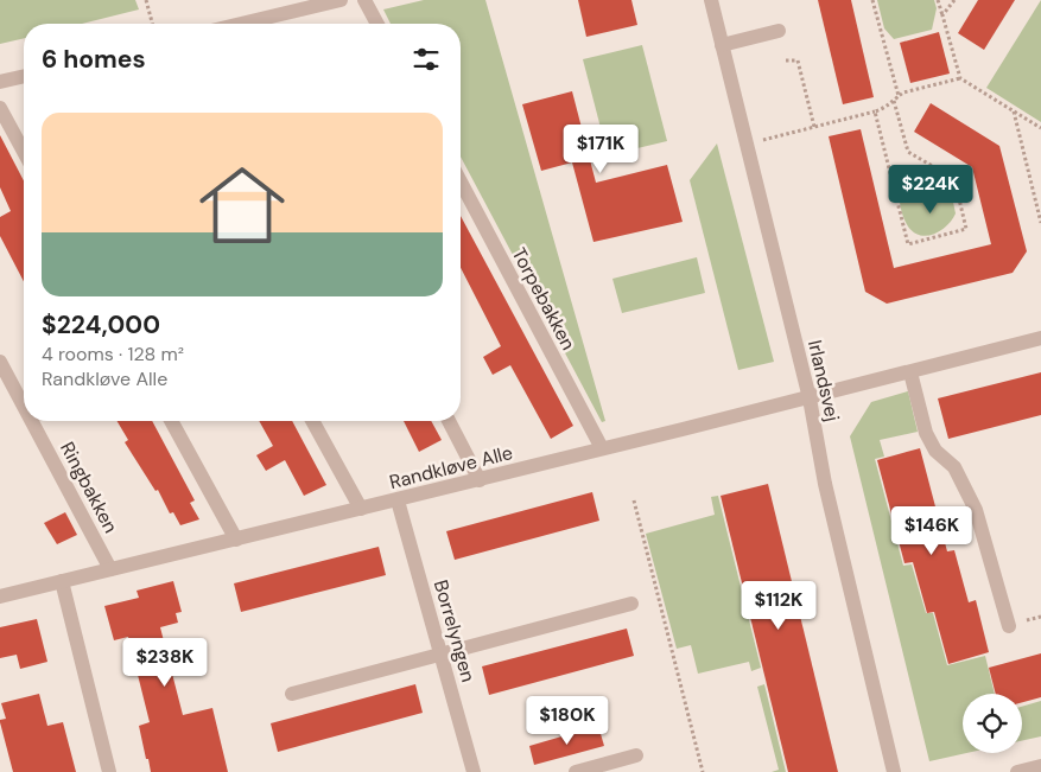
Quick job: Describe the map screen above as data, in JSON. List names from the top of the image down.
{
  "streets": {
    "street": [
      "Torpebakken",
      "Irlandsvej",
      "Randkløve Alle",
      "Ringbakken",
      "Borrelyngen"
    ]
  },
  "crossings": [
    ["Torpebakken", "Randkløve Alle"],
    ["Irlandsvej", "Randkløve Alle"],
    ["Randkløve Alle", "Ringbakken"],
    ["Randkløve Alle", "Borrelyngen"]
  ],
  "page": {
    "heading": "6 homes",
    "list": [
      {
        "name": "$224,000",
        "note": "4 rooms · 128 m² · Randkløve Alle"
      }
    ],
    "price": [
      "$171K",
      "$224K",
      "$146K",
      "$112K",
      "$238K",
      "$180K"
    ]
  }
}
